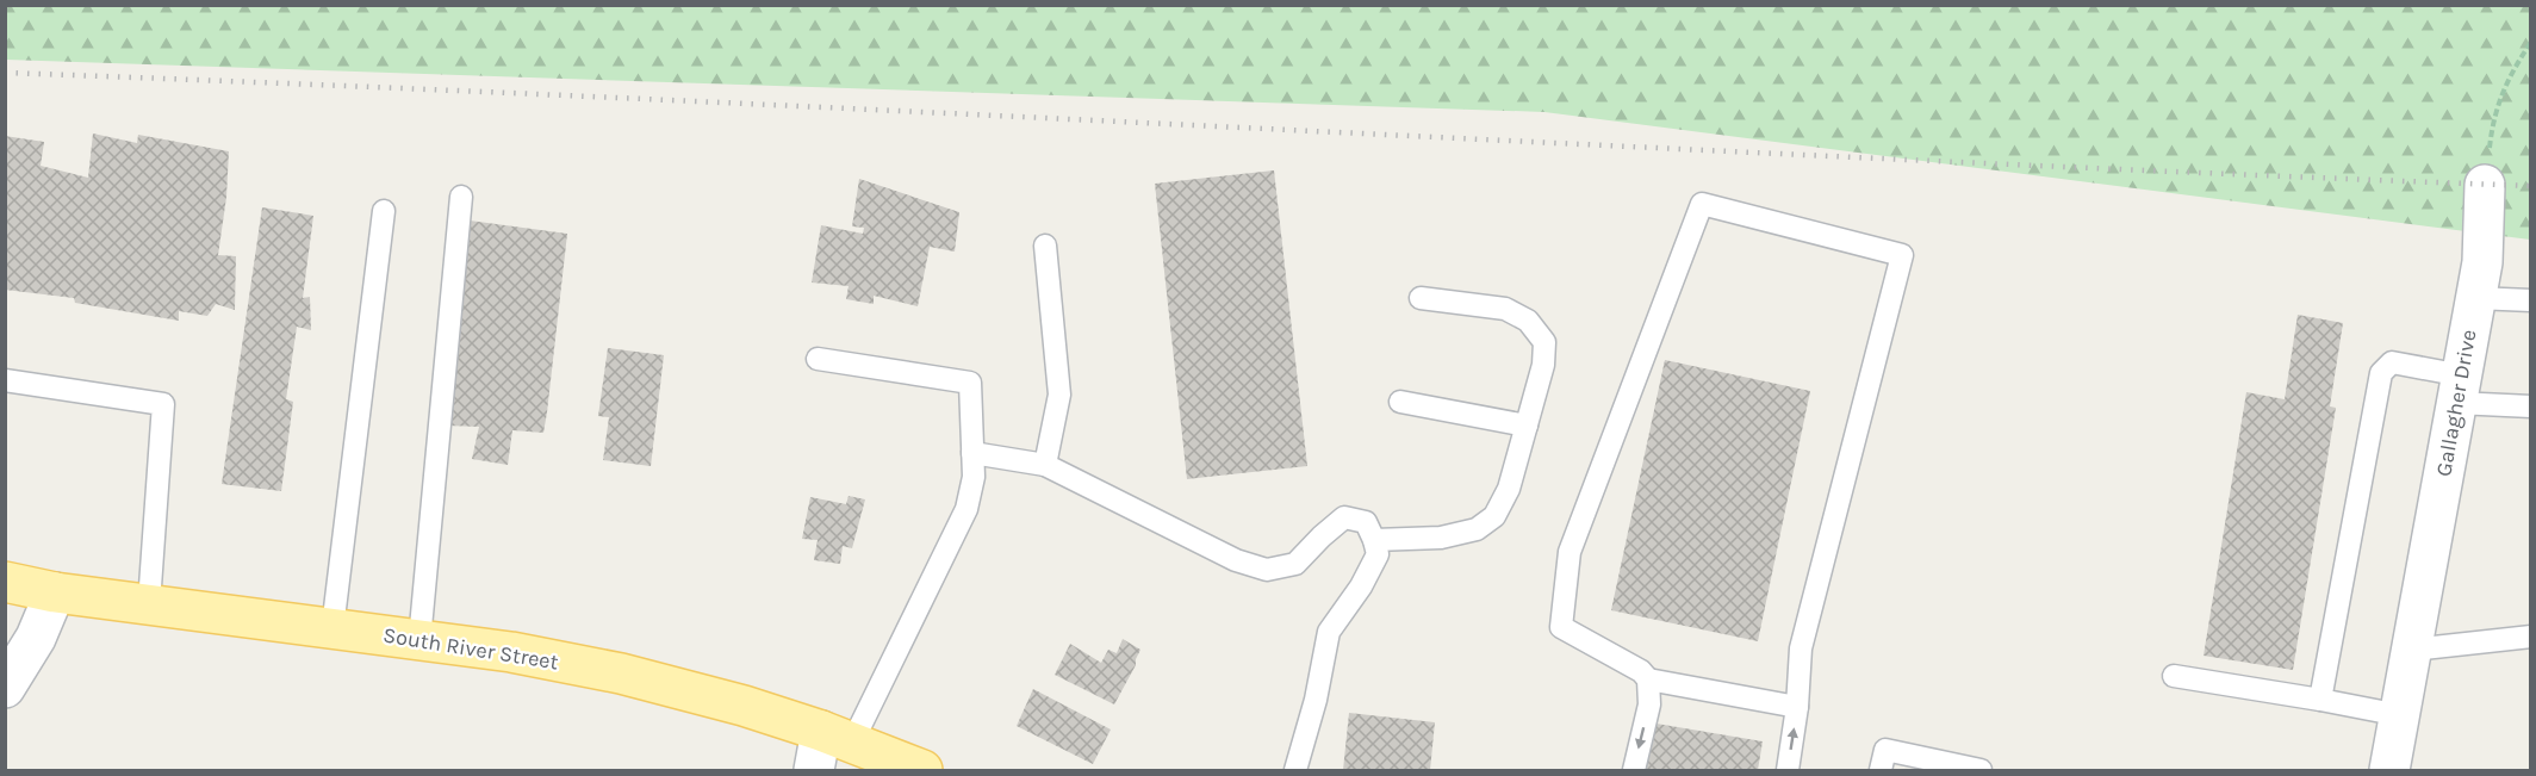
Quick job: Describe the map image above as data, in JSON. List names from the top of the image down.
{
  "streets": {
    "main road": ["South River Street"],
    "street": ["Gallagher Drive"]
  }
}
